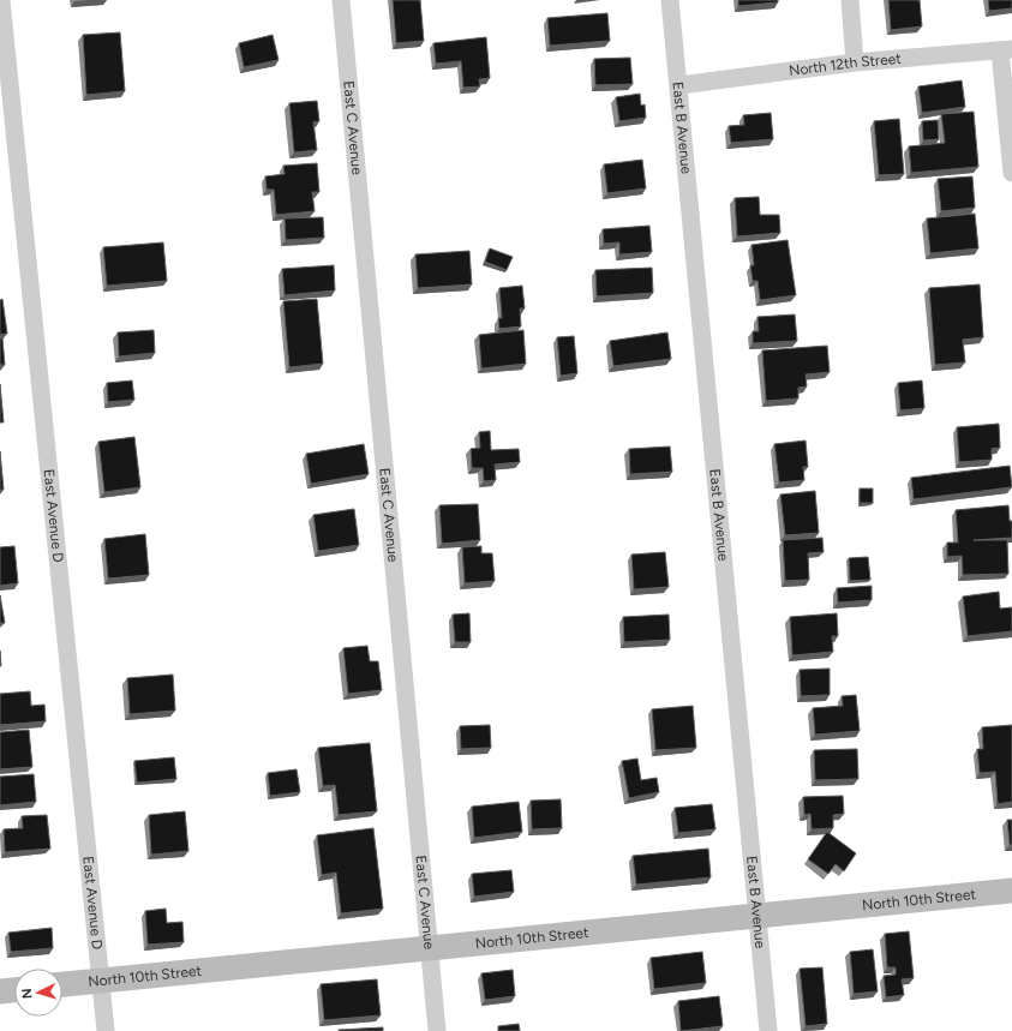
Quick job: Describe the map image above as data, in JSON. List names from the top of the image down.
{
  "streets": {
    "street": [
      "North 12th Street",
      "East C Avenue",
      "East B Avenue",
      "East Avenue D",
      "North 10th Street"
    ]
  },
  "crossings": [
    ["North 12th Street", "East B Avenue"],
    ["East C Avenue", "North 10th Street"],
    ["East B Avenue", "North 10th Street"],
    ["East Avenue D", "North 10th Street"]
  ],
  "north": "left"
}
